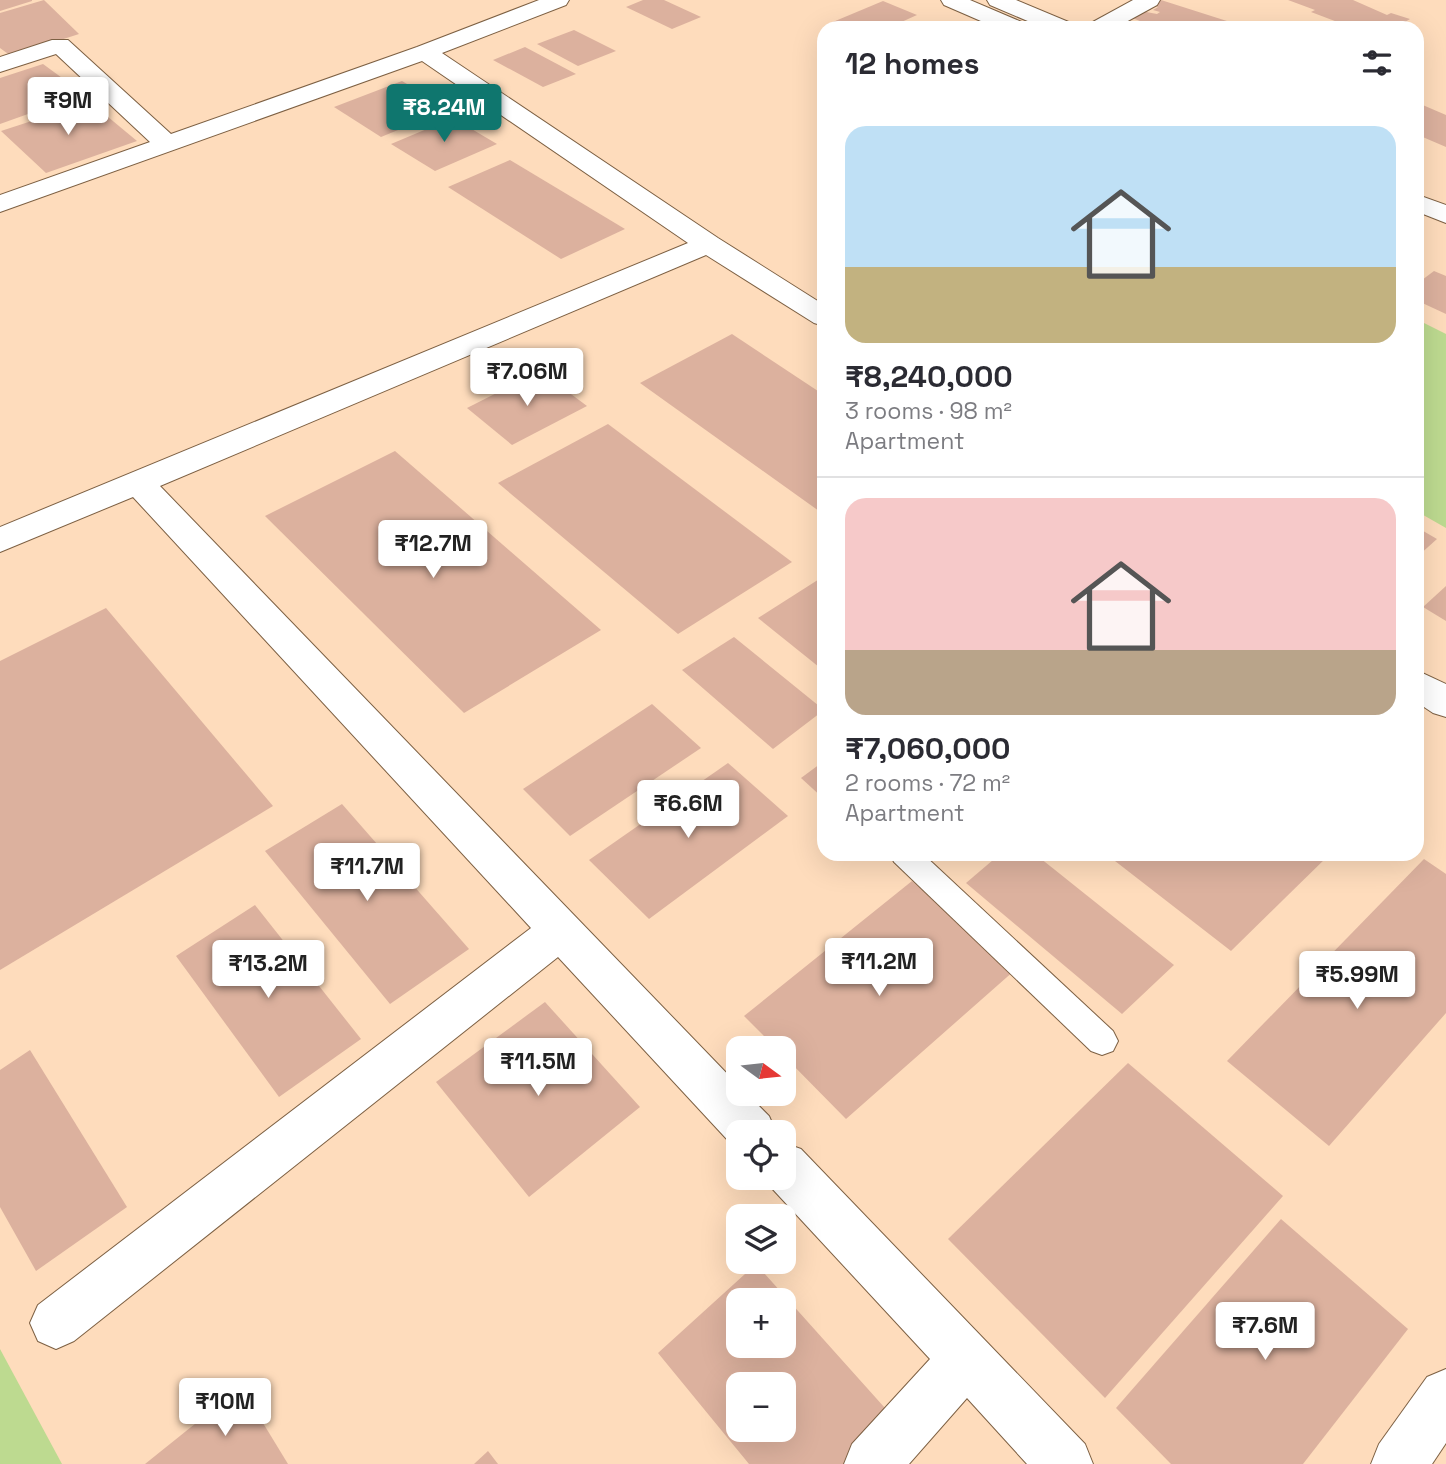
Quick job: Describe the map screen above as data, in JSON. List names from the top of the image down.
{
  "north": "right",
  "page": {
    "heading": "12 homes",
    "price": [
      "₹9M",
      "₹8.24M",
      "₹7.06M",
      "₹12.7M",
      "₹6.6M",
      "₹11.7M",
      "₹11.2M",
      "₹13.2M",
      "₹5.99M",
      "₹11.5M",
      "₹7.6M",
      "₹10M"
    ],
    "list": [
      {
        "name": "₹8,240,000",
        "note": "3 rooms · 98 m² · Apartment"
      },
      {
        "name": "₹7,060,000",
        "note": "2 rooms · 72 m² · Apartment"
      }
    ],
    "map_buttons": ["+", "−"]
  }
}
